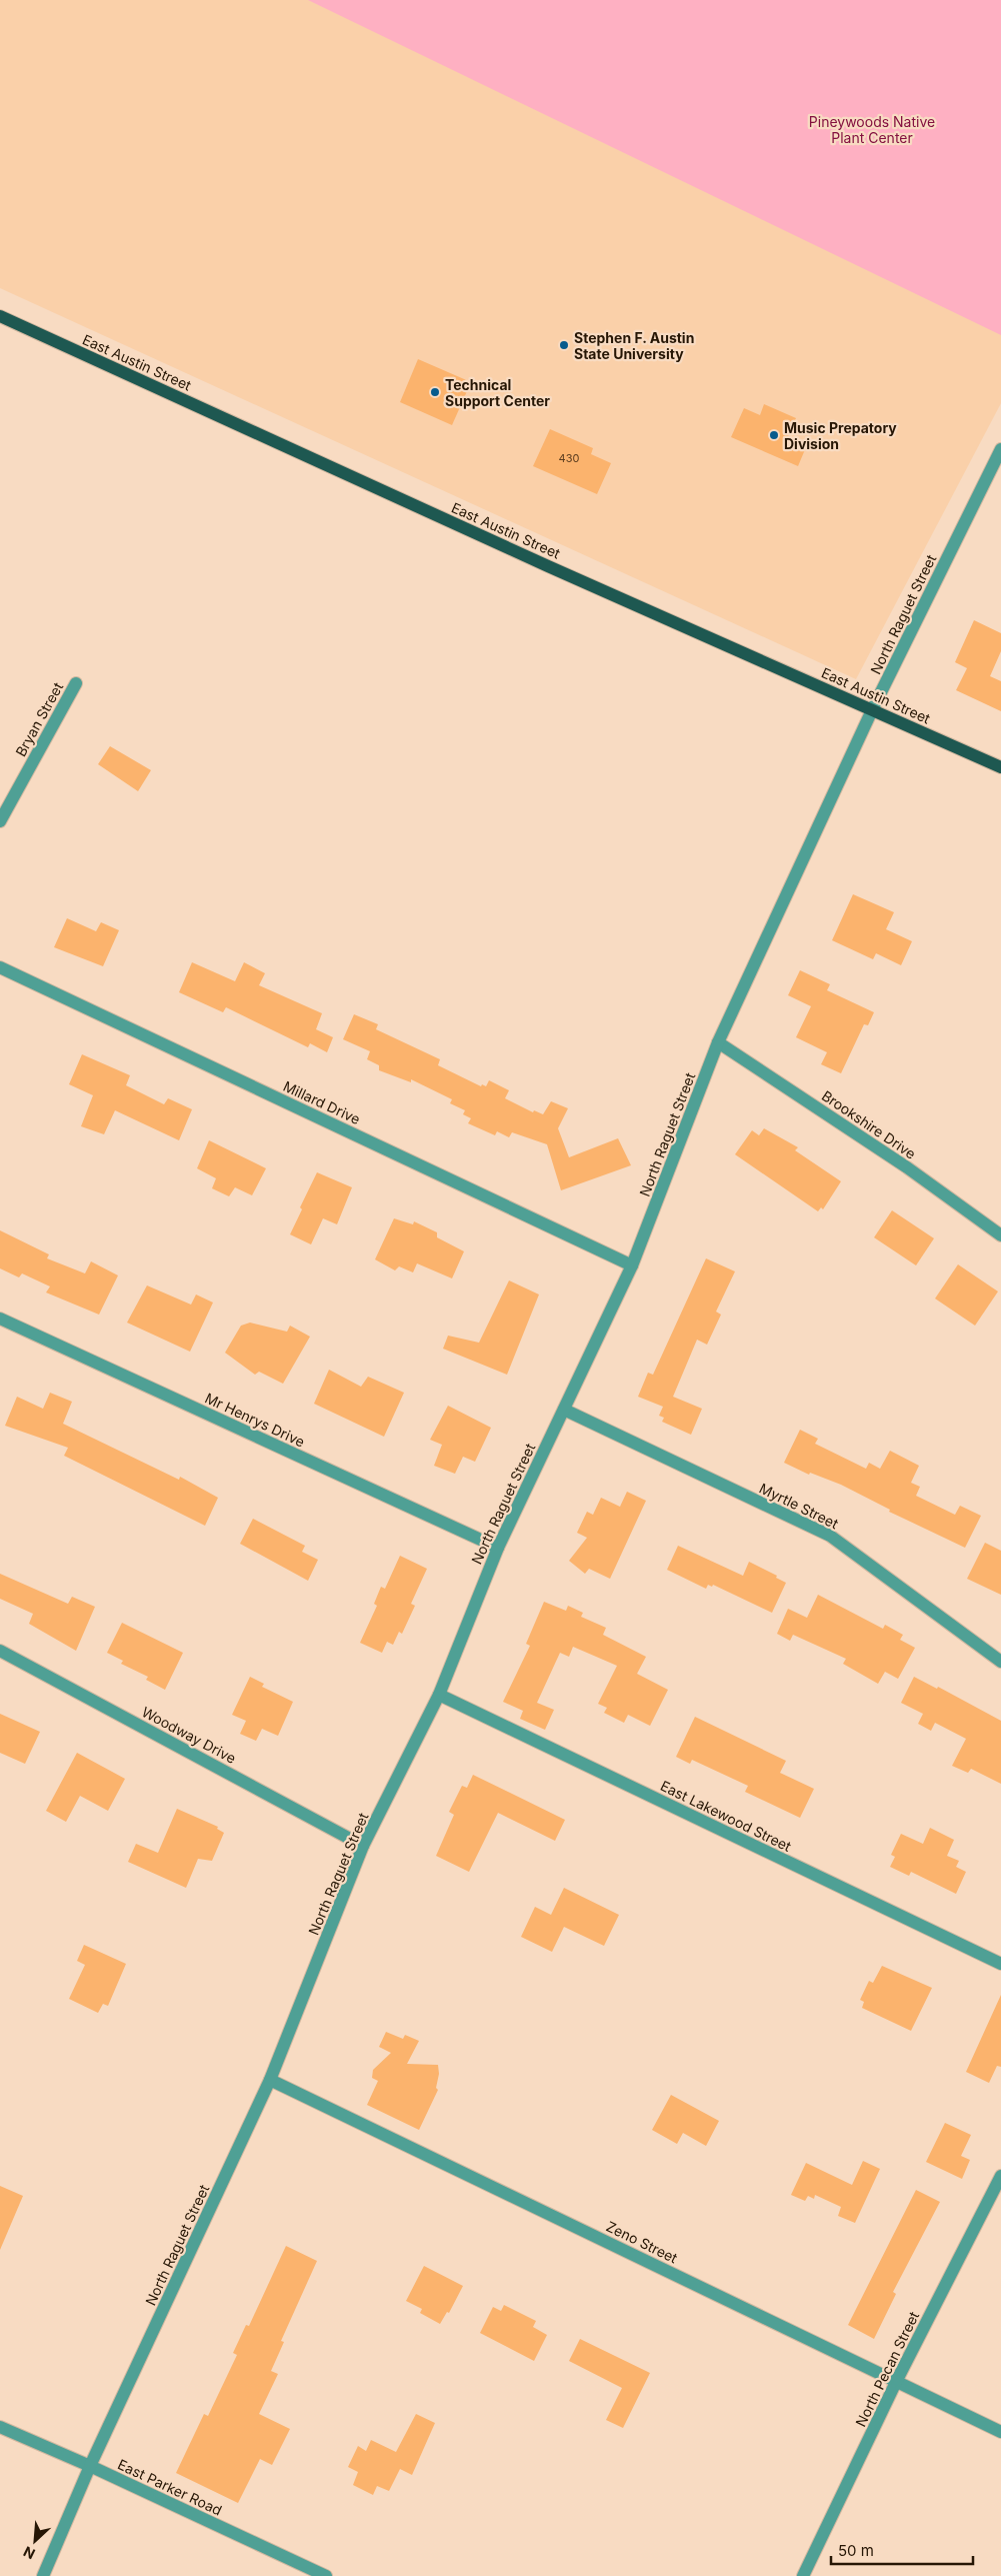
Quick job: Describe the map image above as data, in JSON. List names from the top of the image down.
{
  "streets": {
    "main road": ["East Austin Street"],
    "street": [
      "North Raguet Street",
      "Bryan Street",
      "Millard Drive",
      "Brookshire Drive",
      "Mr Henrys Drive",
      "Myrtle Street",
      "Woodway Drive",
      "East Lakewood Street",
      "Zeno Street",
      "North Pecan Street",
      "East Parker Road"
    ]
  },
  "crossings": [
    ["East Austin Street", "North Raguet Street"],
    ["North Raguet Street", "Millard Drive"],
    ["North Raguet Street", "Brookshire Drive"],
    ["North Raguet Street", "Mr Henrys Drive"],
    ["North Raguet Street", "Myrtle Street"],
    ["North Raguet Street", "Woodway Drive"],
    ["North Raguet Street", "East Lakewood Street"],
    ["North Raguet Street", "Zeno Street"],
    ["North Raguet Street", "East Parker Road"],
    ["Zeno Street", "North Pecan Street"]
  ],
  "parks": ["Pineywoods Native Plant Center"],
  "places": ["Stephen F. Austin State University", "Technical Support Center", "Music Prepatory Division"],
  "house_numbers": ["430"],
  "scale_bar": "50 m",
  "north": "bottom left"
}
